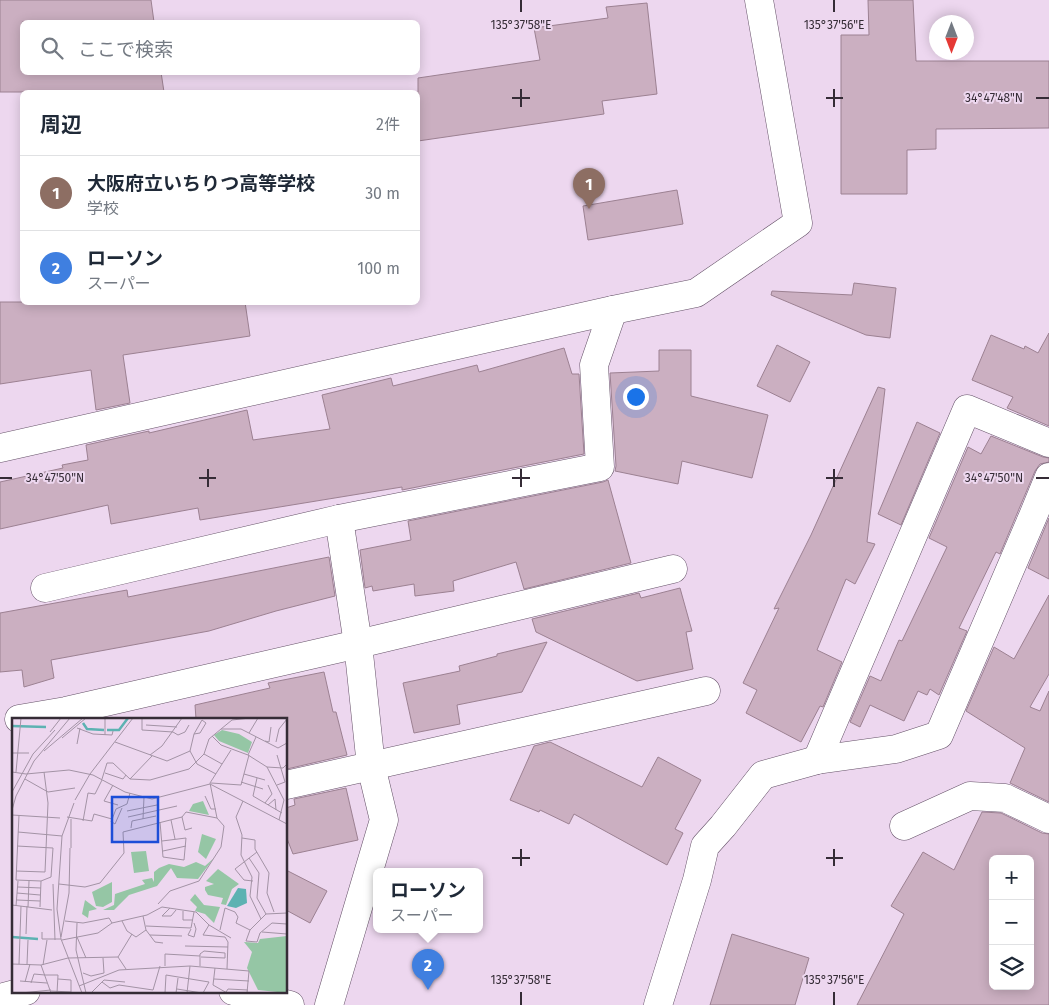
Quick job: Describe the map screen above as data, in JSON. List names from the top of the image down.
{
  "north": "bottom",
  "page": {
    "search": "ここで検索",
    "heading": ["周辺", "2件"],
    "list": [
      {
        "mark": "1",
        "name": "大阪府立いちりつ高等学校",
        "note": "学校",
        "value": "30 m"
      },
      {
        "mark": "2",
        "name": "ローソン",
        "note": "スーパー",
        "value": "100 m"
      }
    ],
    "pins": ["1", "2"],
    "map_buttons": ["+", "−"],
    "popup": ["ローソン", "スーパー"]
  },
  "coordinates": [
    "135°37'58\"E",
    "135°37'56\"E",
    "34°47'48\"N",
    "34°47'50\"N"
  ]
}
